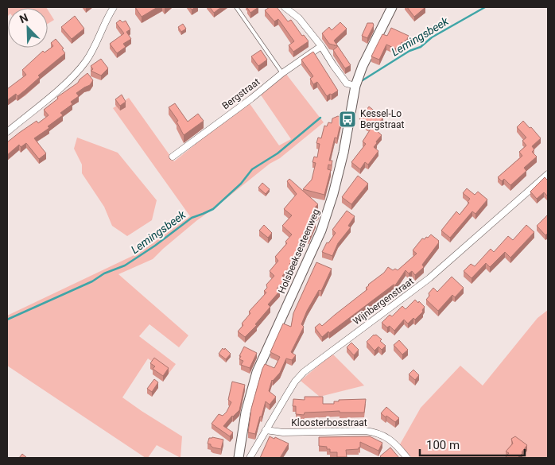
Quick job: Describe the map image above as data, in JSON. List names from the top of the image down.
{
  "streets": {
    "street": [
      "Bergstraat",
      "Holsbeeksesteenweg",
      "Wijnbergenstraat",
      "Kloosterbosstraat"
    ]
  },
  "crossings": [
    ["Wijnbergenstraat", "Kloosterbosstraat"]
  ],
  "water": ["Lemingsbeek"],
  "places": {
    "bus stop": ["Kessel-Lo Bergstraat"]
  },
  "scale_bar": "100 m",
  "north": "top left"
}
